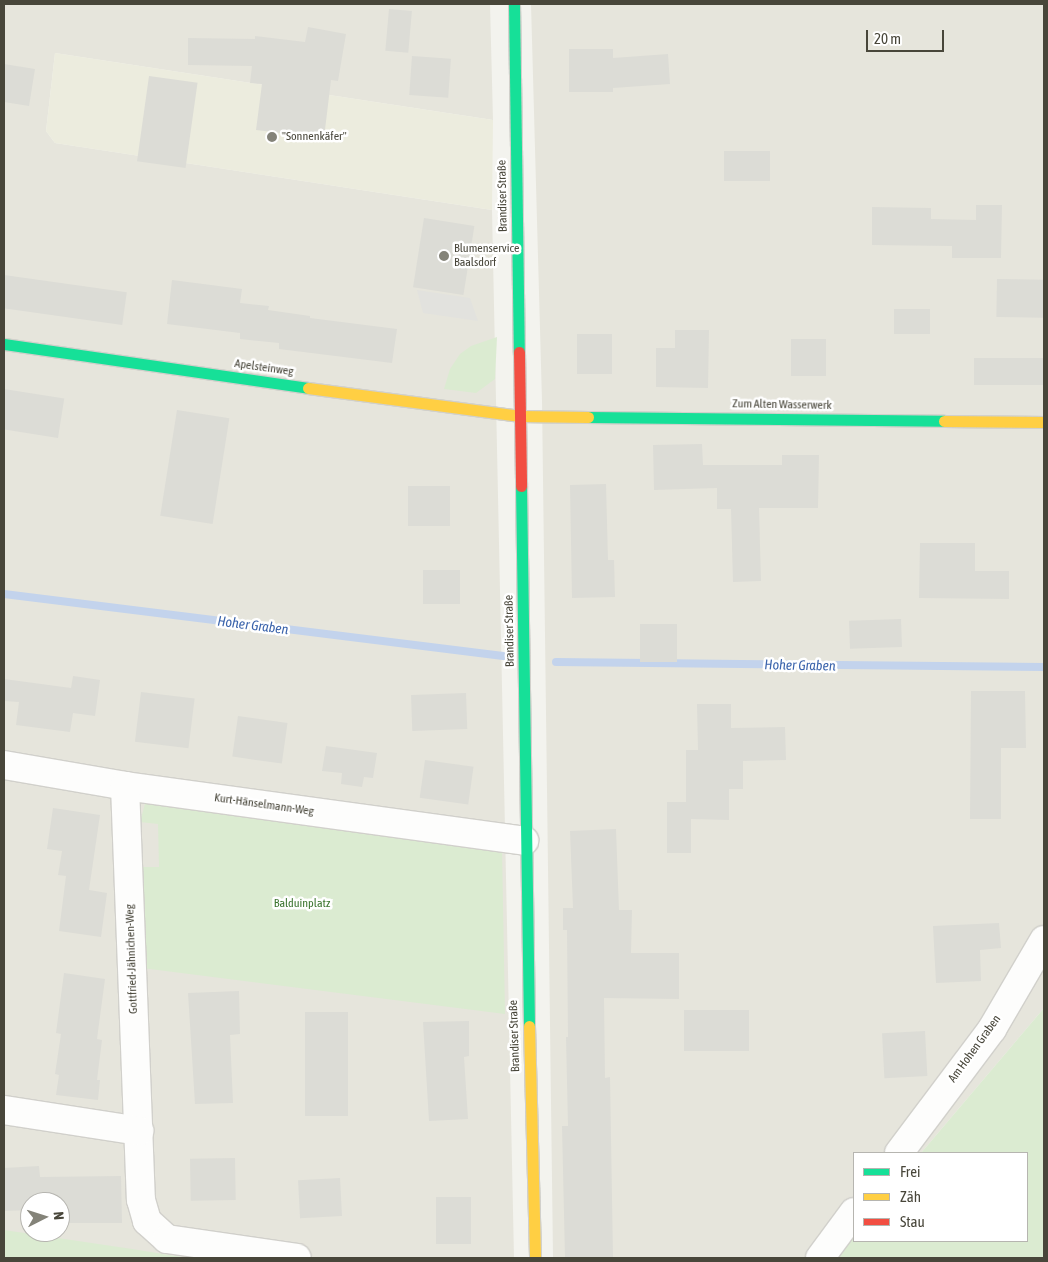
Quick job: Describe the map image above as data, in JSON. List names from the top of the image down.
{
  "streets": {
    "street": [
      "Brandiser Straße",
      "Apelsteinweg",
      "Zum Alten Wasserwerk",
      "Kurt-Hänselmann-Weg",
      "Gottfried-Jähnichen-Weg",
      "Am Hohen Graben"
    ]
  },
  "crossings": [
    ["Brandiser Straße", "Apelsteinweg"],
    ["Brandiser Straße", "Zum Alten Wasserwerk"],
    ["Brandiser Straße", "Kurt-Hänselmann-Weg"],
    ["Apelsteinweg", "Zum Alten Wasserwerk"],
    ["Kurt-Hänselmann-Weg", "Gottfried-Jähnichen-Weg"]
  ],
  "water": ["Hoher Graben"],
  "parks": ["Balduinplatz"],
  "places": ["\"Sonnenkäfer\"", "Blumenservice Baalsdorf"],
  "legend": ["Frei", "Zäh", "Stau"],
  "scale_bar": "20 m",
  "north": "right"
}
